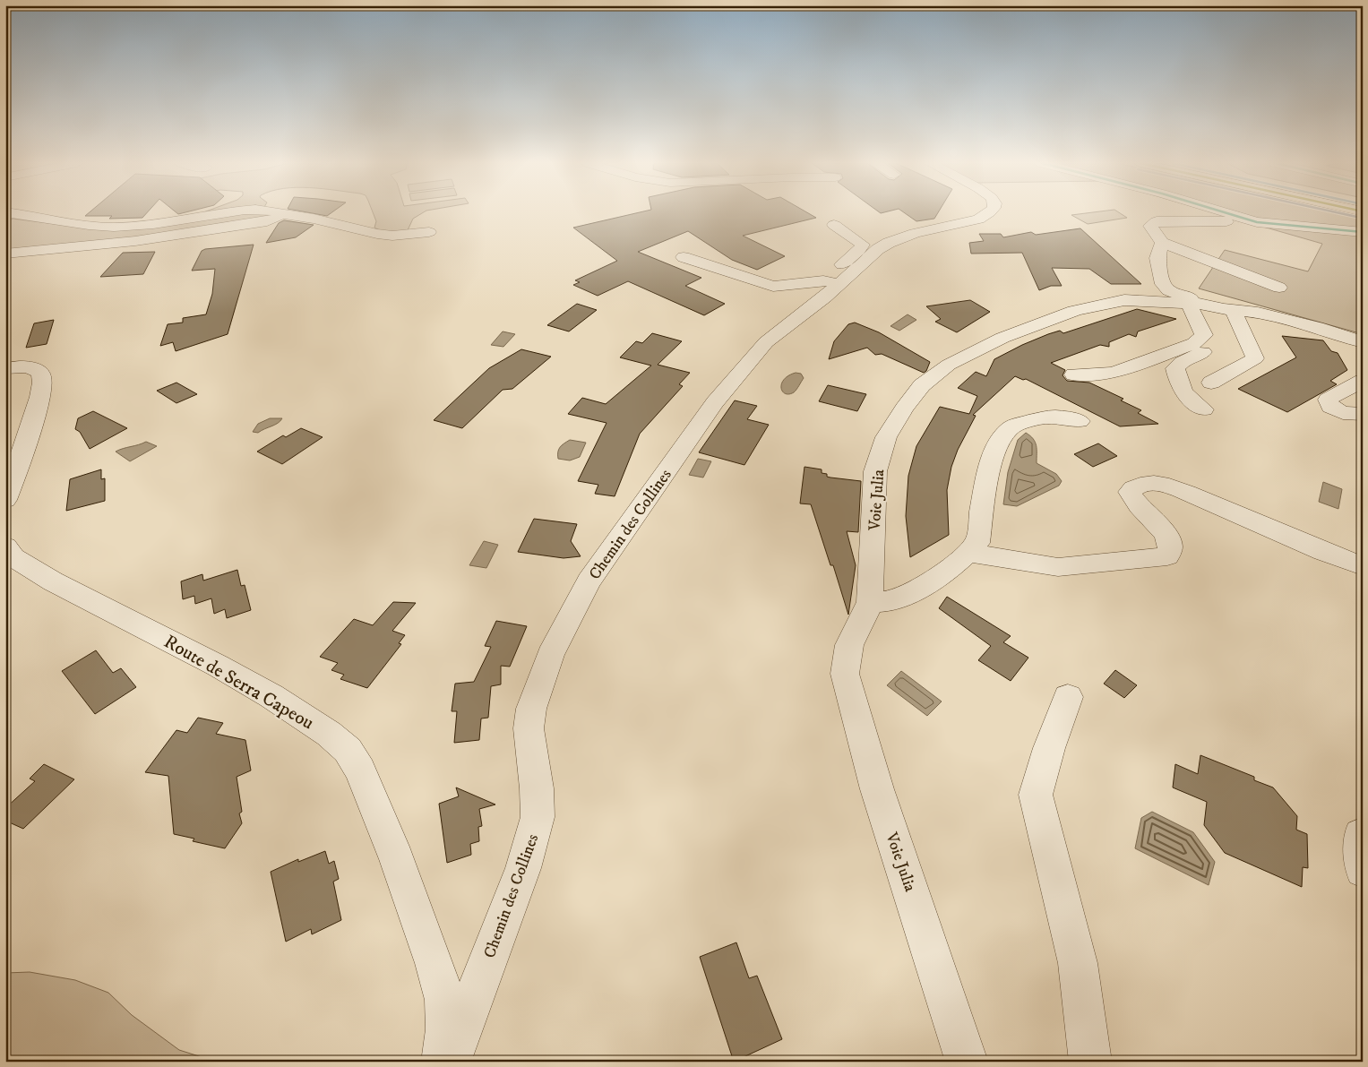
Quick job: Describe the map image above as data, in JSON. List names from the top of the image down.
{
  "streets": {
    "street": ["Voie Julia", "Chemin des Collines", "Route de Serra Capeou"]
  }
}
